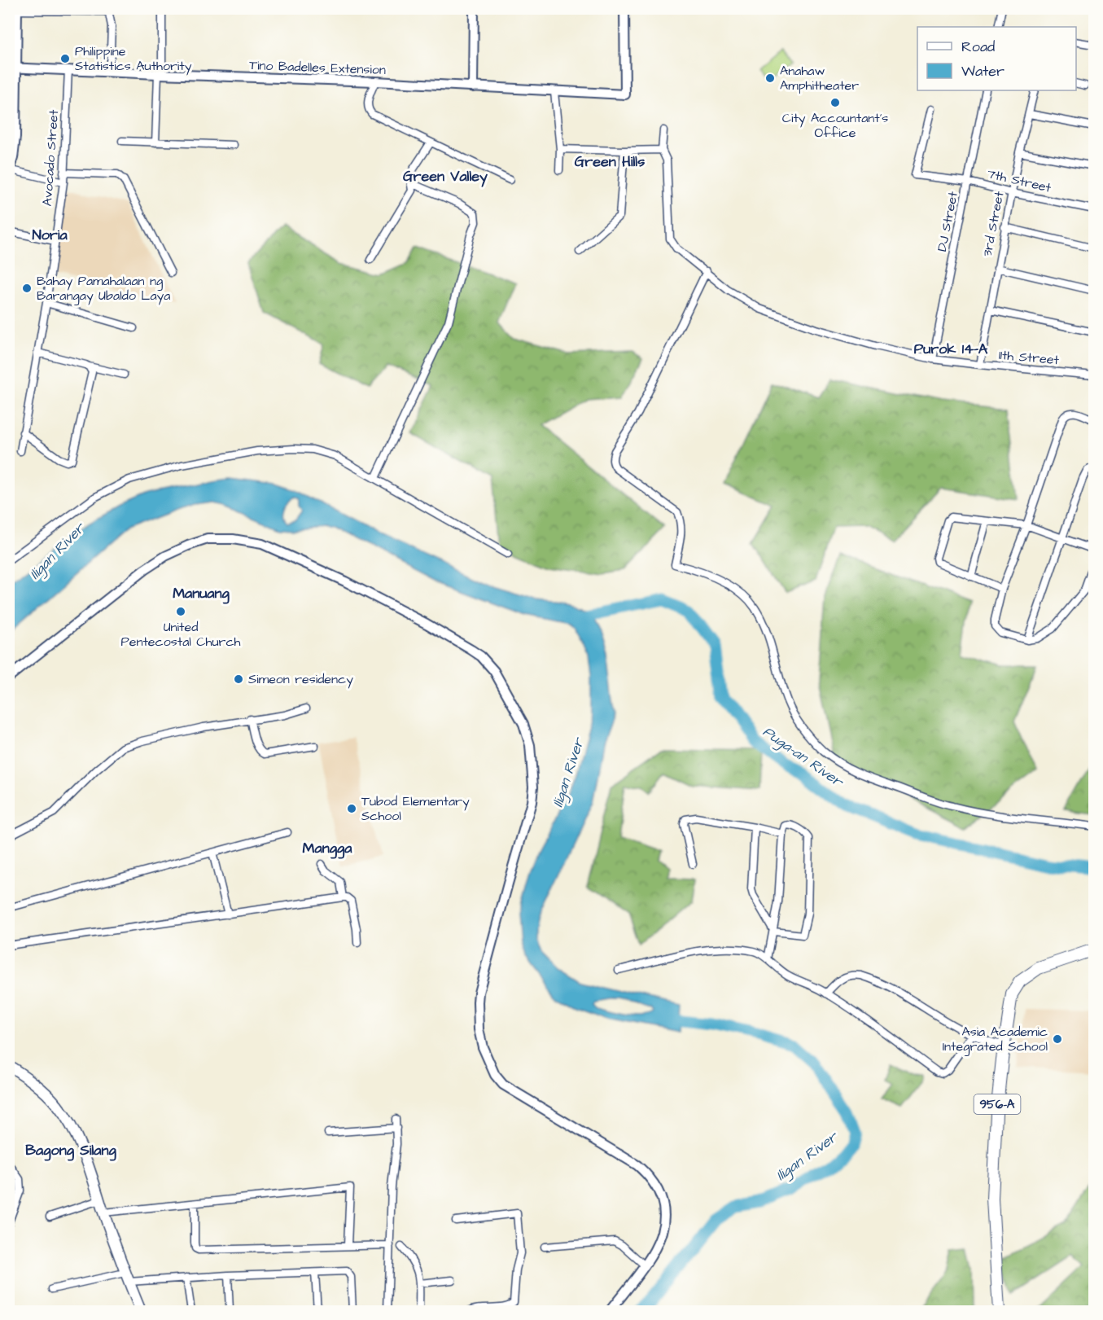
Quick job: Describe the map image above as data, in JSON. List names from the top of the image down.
{
  "streets": {
    "main road": ["956-A"],
    "street": [
      "Tino Badelles Extension",
      "Avocado Street",
      "7th Street",
      "DJ Street",
      "3rd Street",
      "11th Street"
    ]
  },
  "crossings": [
    ["Tino Badelles Extension", "Avocado Street"],
    ["7th Street", "DJ Street"],
    ["7th Street", "3rd Street"],
    ["DJ Street", "11th Street"],
    ["3rd Street", "11th Street"]
  ],
  "districts": [
    "Green Hills",
    "Green Valley",
    "Noria",
    "Purok 14-A",
    "Manuang",
    "Mangga",
    "Bagong Silang"
  ],
  "water": ["Iligan River", "Puga-an River"],
  "places": [
    "Philippine Statistics Authority",
    "Anahaw Amphitheater",
    "City Accountant's Office",
    "Bahay Pamahalaan ng Barangay Ubaldo Laya",
    "United Pentecostal Church",
    "Simeon residency",
    "Tubod Elementary School",
    "Asia Academic Integrated School"
  ],
  "legend": ["Road", "Water"]
}
